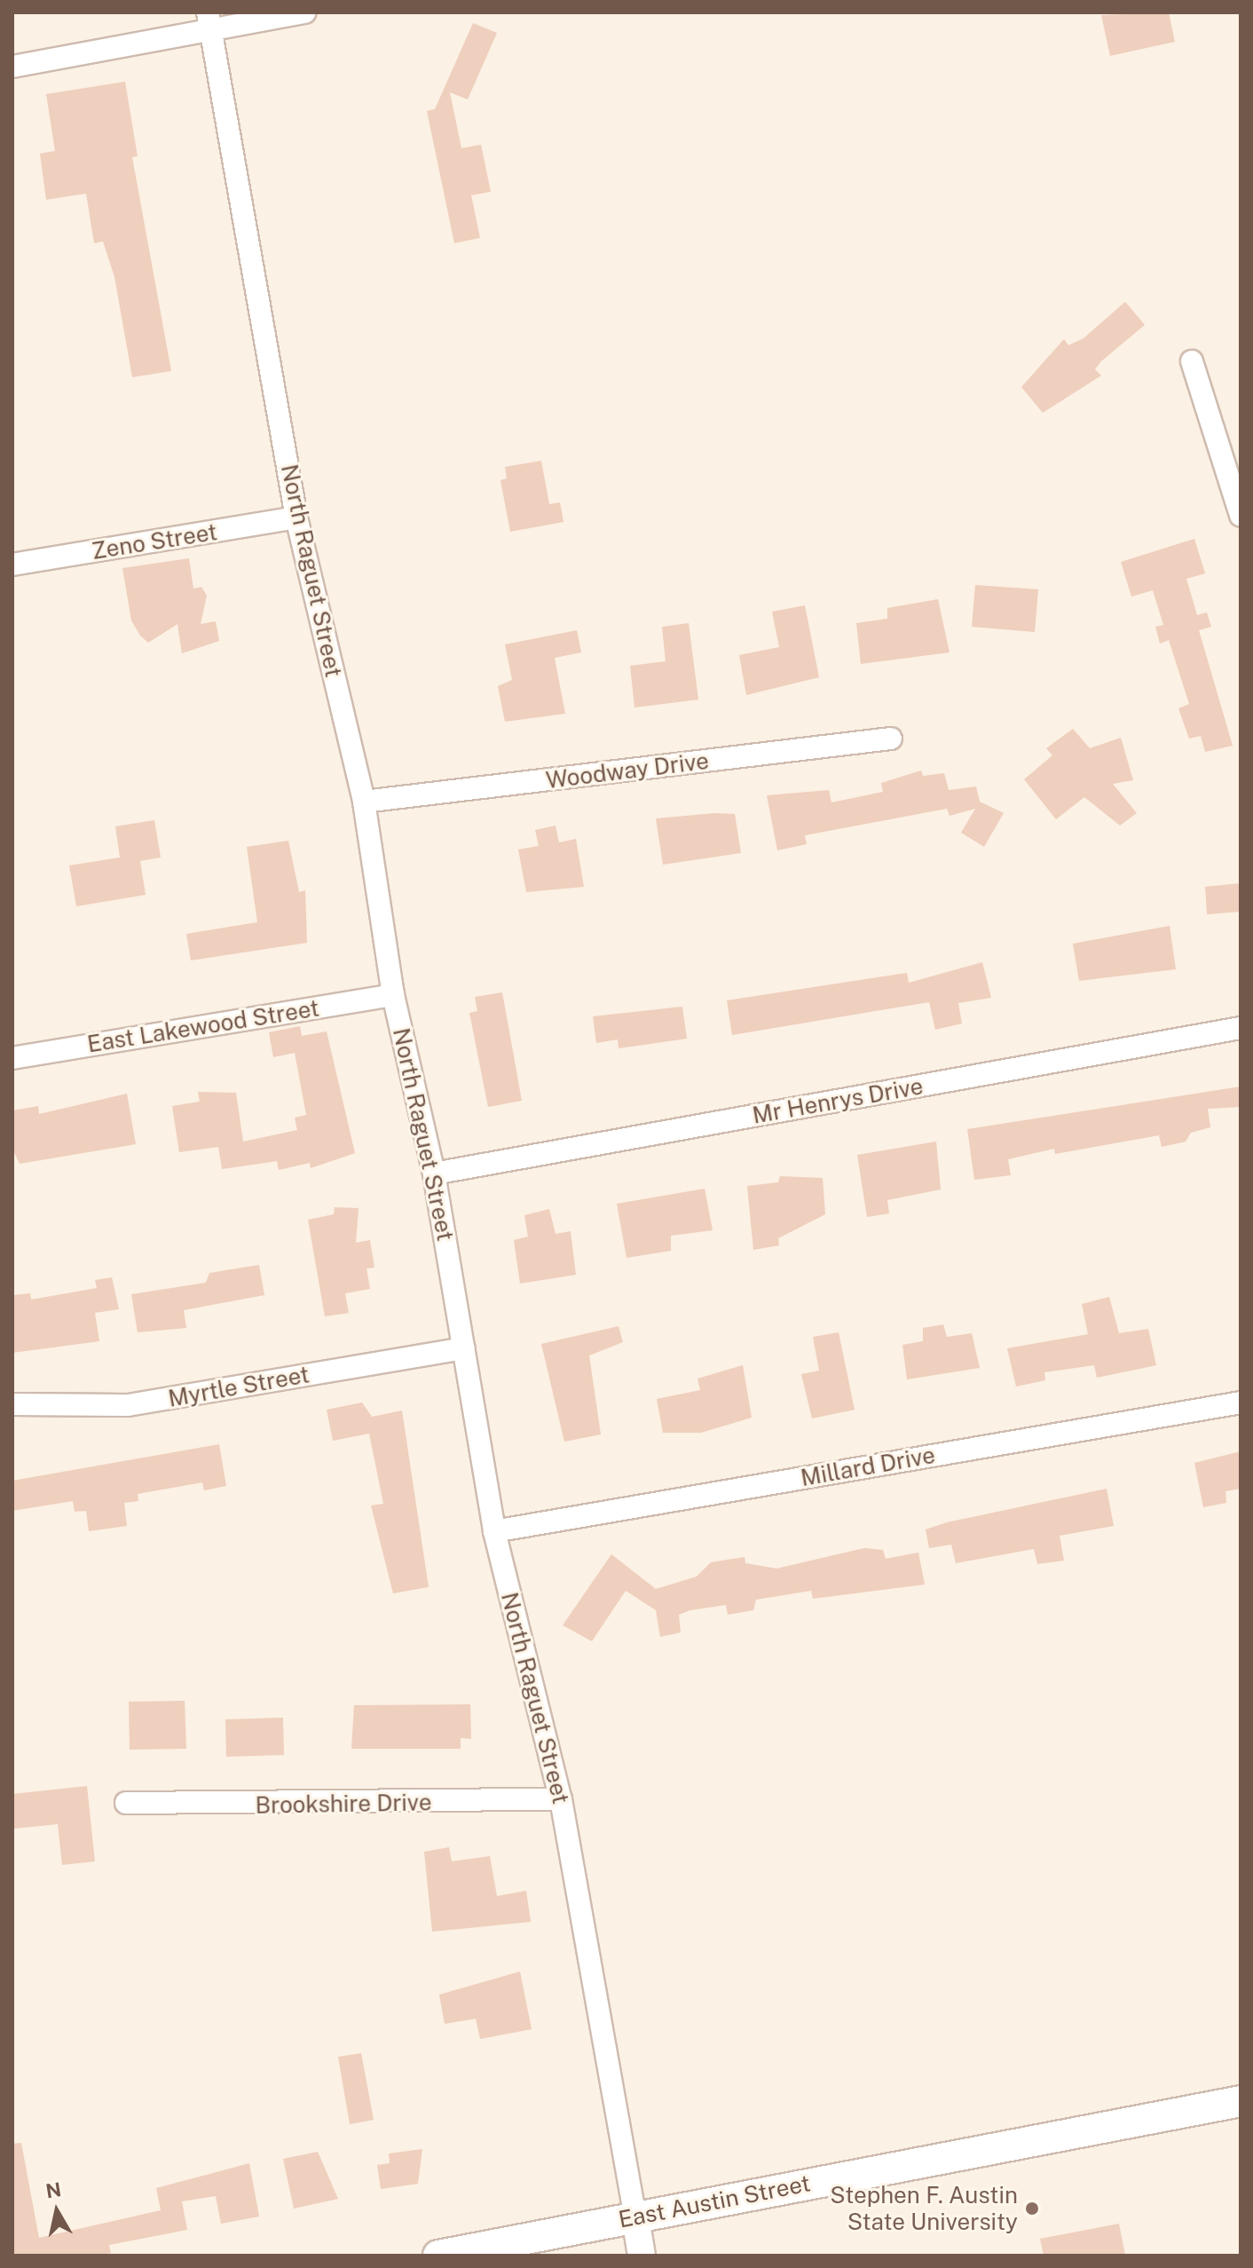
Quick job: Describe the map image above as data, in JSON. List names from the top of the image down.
{
  "streets": {
    "main road": ["East Austin Street"],
    "street": [
      "Zeno Street",
      "North Raguet Street",
      "Woodway Drive",
      "East Lakewood Street",
      "Mr Henrys Drive",
      "Myrtle Street",
      "Millard Drive",
      "Brookshire Drive"
    ]
  },
  "crossings": [
    ["Zeno Street", "North Raguet Street"],
    ["North Raguet Street", "Woodway Drive"],
    ["North Raguet Street", "East Lakewood Street"],
    ["North Raguet Street", "Mr Henrys Drive"],
    ["North Raguet Street", "Myrtle Street"],
    ["North Raguet Street", "Millard Drive"],
    ["North Raguet Street", "Brookshire Drive"],
    ["North Raguet Street", "East Austin Street"]
  ],
  "places": ["Stephen F. Austin State University"],
  "north": "top"
}
